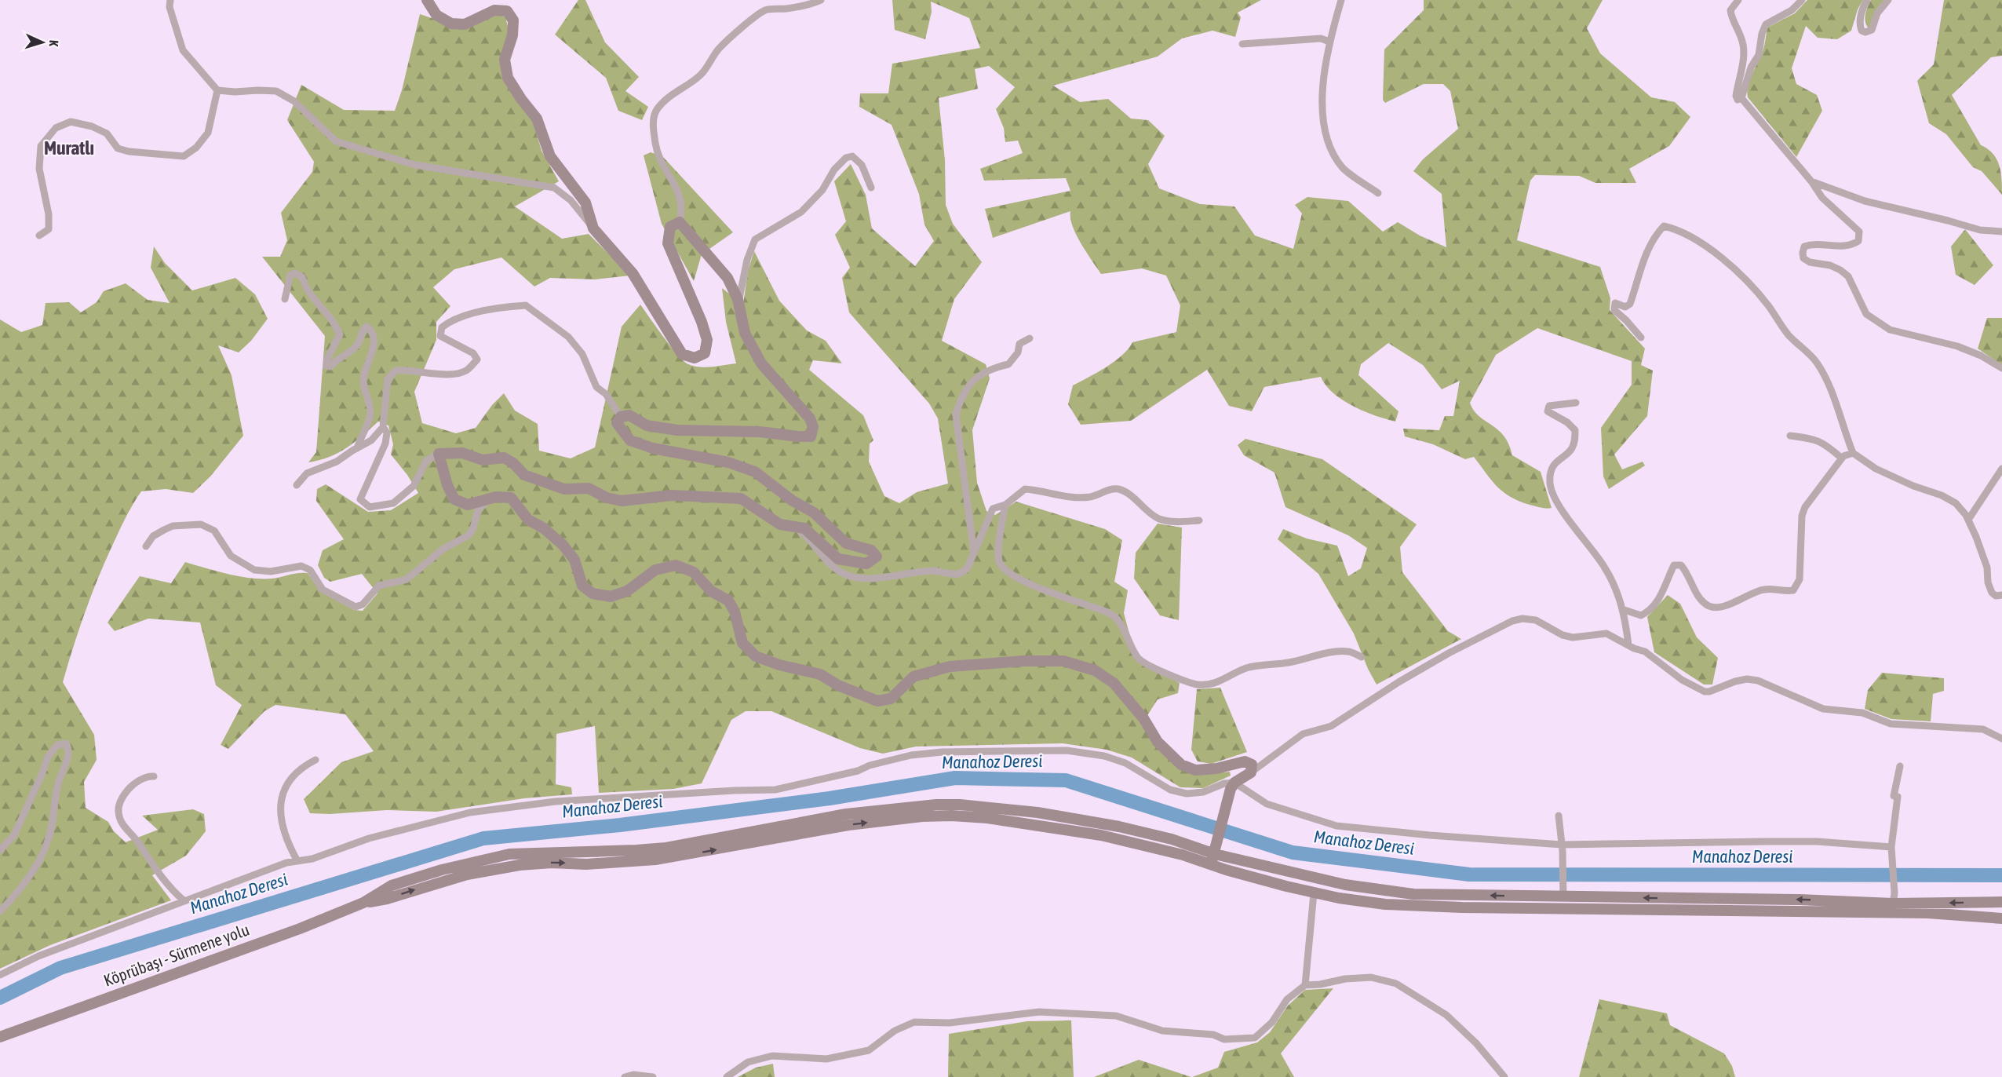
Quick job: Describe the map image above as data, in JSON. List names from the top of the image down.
{
  "streets": {
    "street": ["Köprübaşı - Sürmene yolu"]
  },
  "districts": ["Muratlı"],
  "water": ["Manahoz Deresi"],
  "north": "right"
}
